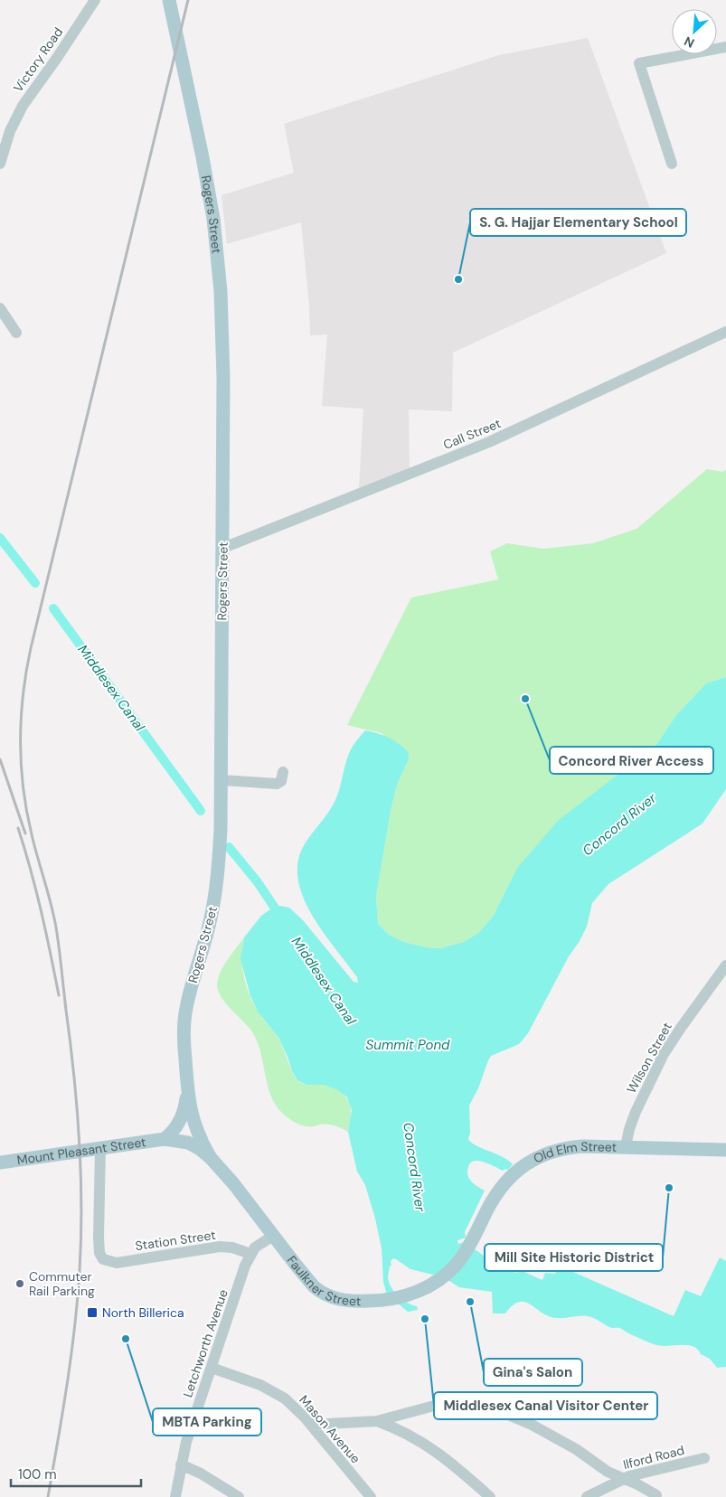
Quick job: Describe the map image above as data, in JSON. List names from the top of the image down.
{
  "streets": {
    "main road": [
      "Rogers Street",
      "Mount Pleasant Street",
      "Old Elm Street",
      "Faulkner Street"
    ],
    "street": [
      "Victory Road",
      "Call Street",
      "Wilson Street",
      "Station Street",
      "Letchworth Avenue",
      "Mason Avenue",
      "Ilford Road"
    ]
  },
  "crossings": [
    ["Rogers Street", "Call Street"],
    ["Rogers Street", "Mount Pleasant Street"],
    ["Rogers Street", "Faulkner Street"],
    ["Wilson Street", "Old Elm Street"],
    ["Mount Pleasant Street", "Station Street"],
    ["Mount Pleasant Street", "Faulkner Street"],
    ["Old Elm Street", "Faulkner Street"],
    ["Station Street", "Letchworth Avenue"],
    ["Faulkner Street", "Letchworth Avenue"],
    ["Letchworth Avenue", "Mason Avenue"]
  ],
  "water": ["Middlesex Canal", "Concord River", "Summit Pond"],
  "places": {
    "other": [
      "S. G. Hajjar Elementary School",
      "Concord River Access",
      "Mill Site Historic District",
      "Commuter Rail Parking",
      "Gina's Salon",
      "Middlesex Canal Visitor Center",
      "MBTA Parking"
    ],
    "transit": ["North Billerica"]
  },
  "scale_bar": "100 m",
  "north": "bottom left"
}
